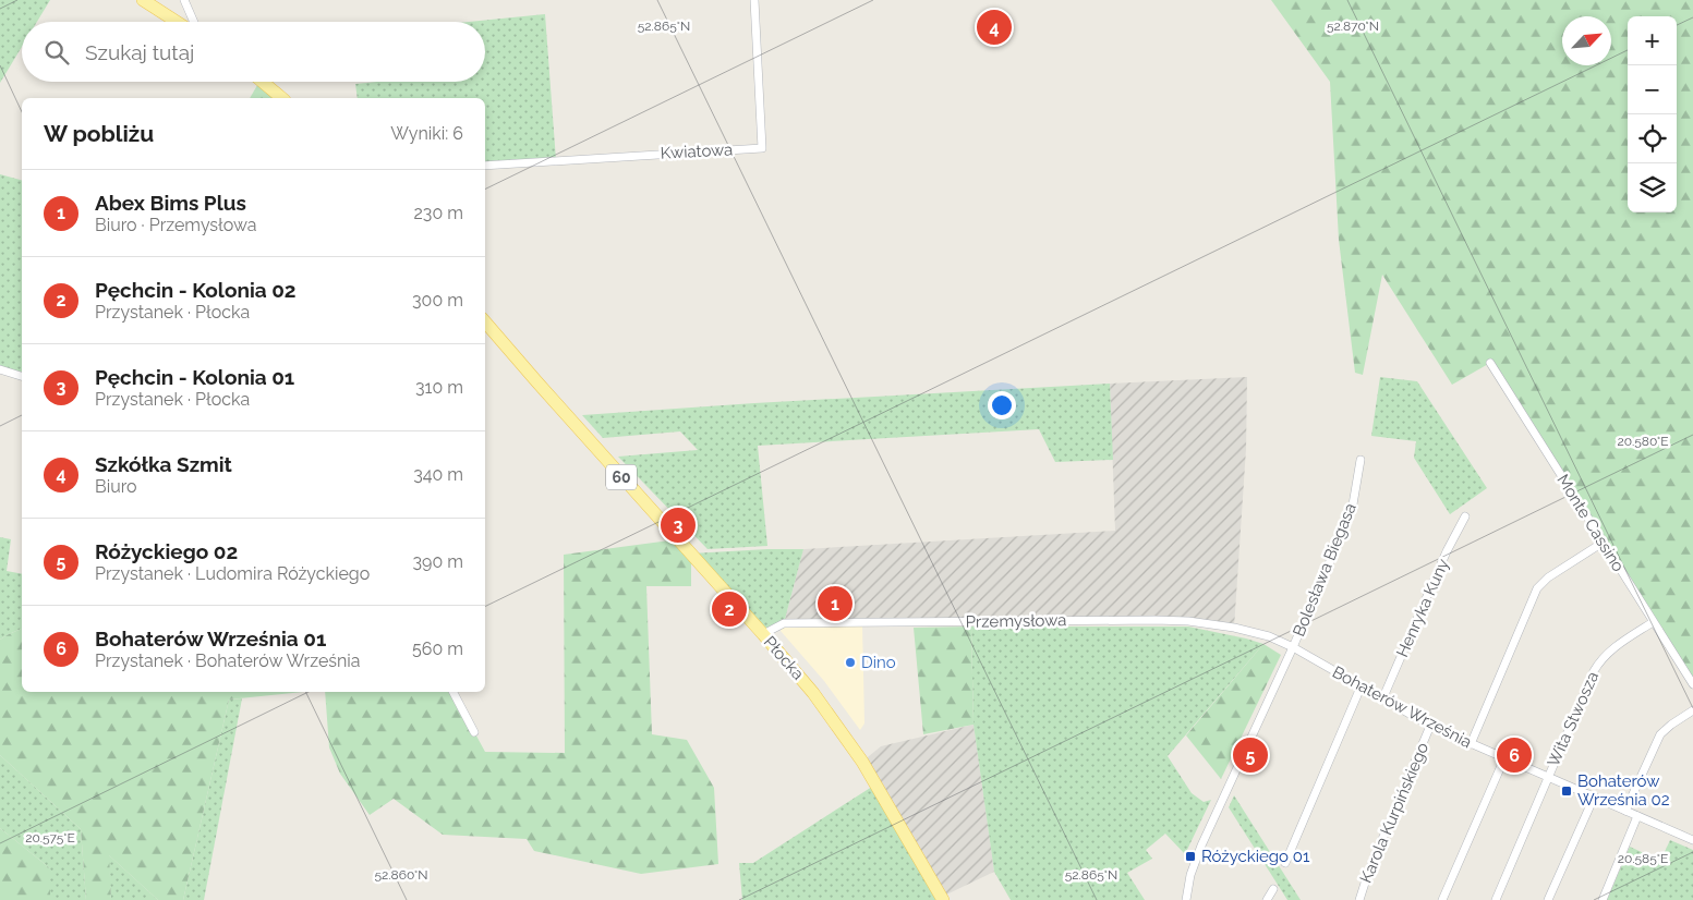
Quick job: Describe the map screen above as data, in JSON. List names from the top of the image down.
{
  "streets": {
    "main road": ["60", "Płocka"],
    "street": [
      "Kwiatowa",
      "Monte Cassino",
      "Bolesława Biegasa",
      "Henryka Kuny",
      "Przemysłowa",
      "Bohaterów Września",
      "Wita Stwosza",
      "Karola Kurpińskiego"
    ]
  },
  "crossings": [
    ["Monte Cassino", "Wita Stwosza"],
    ["Bolesława Biegasa", "Przemysłowa"],
    ["Bolesława Biegasa", "Bohaterów Września"],
    ["Henryka Kuny", "Bohaterów Września"],
    ["Przemysłowa", "Płocka"],
    ["Przemysłowa", "Bohaterów Września"],
    ["Bohaterów Września", "Wita Stwosza"],
    ["Bohaterów Września", "Karola Kurpińskiego"]
  ],
  "places": {
    "other": ["Dino"],
    "transit": ["Bohaterów Września 02", "Różyckiego 01"]
  },
  "north": "top right",
  "page": {
    "pins": [
      "4",
      "3",
      "1",
      "2",
      "5",
      "6"
    ],
    "map_buttons": ["+", "−"],
    "search": "Szukaj tutaj",
    "heading": ["W pobliżu", "Wyniki: 6"],
    "list": [
      {
        "mark": "1",
        "name": "Abex Bims Plus",
        "note": "Biuro · Przemysłowa",
        "value": "230 m"
      },
      {
        "mark": "2",
        "name": "Pęchcin - Kolonia 02",
        "note": "Przystanek · Płocka",
        "value": "300 m"
      },
      {
        "mark": "3",
        "name": "Pęchcin - Kolonia 01",
        "note": "Przystanek · Płocka",
        "value": "310 m"
      },
      {
        "mark": "4",
        "name": "Szkółka Szmit",
        "note": "Biuro",
        "value": "340 m"
      },
      {
        "mark": "5",
        "name": "Różyckiego 02",
        "note": "Przystanek · Ludomira Różyckiego",
        "value": "390 m"
      },
      {
        "mark": "6",
        "name": "Bohaterów Września 01",
        "note": "Przystanek · Bohaterów Września",
        "value": "560 m"
      }
    ]
  },
  "coordinates": [
    "52.865°N",
    "52.870°N",
    "20.580°E",
    "20.575°E",
    "20.585°E",
    "52.860°N"
  ]
}
